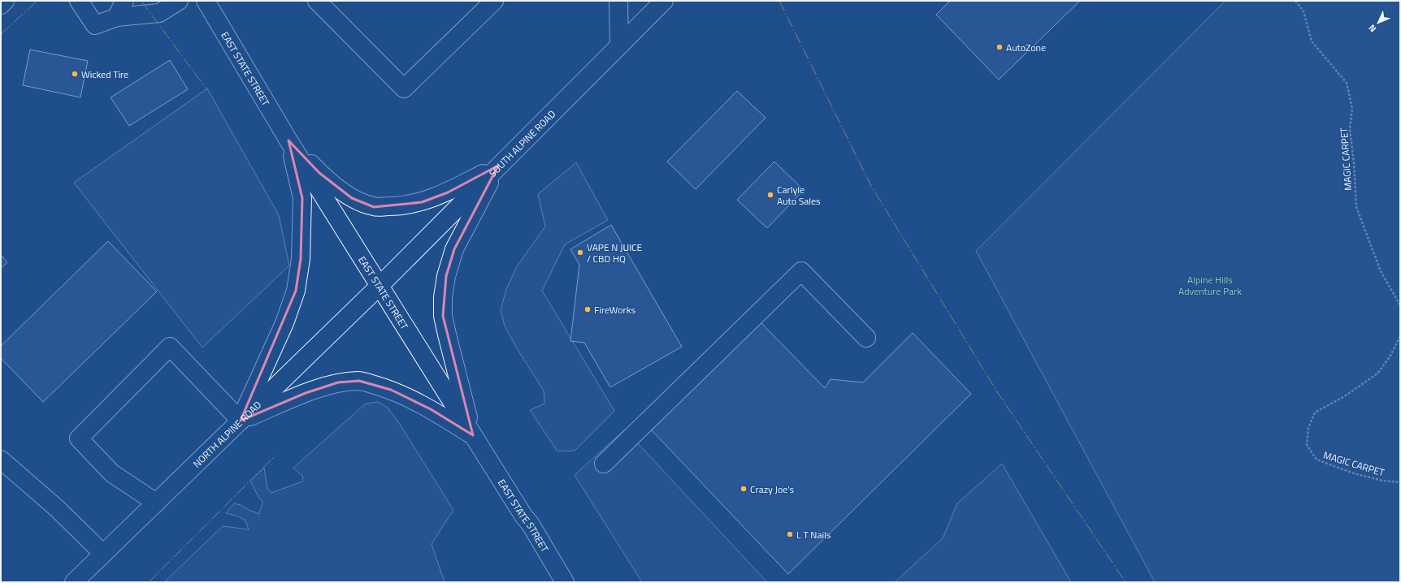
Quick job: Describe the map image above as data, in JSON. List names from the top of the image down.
{
  "streets": {
    "main road": ["EAST STATE STREET", "SOUTH ALPINE ROAD", "NORTH ALPINE ROAD"],
    "path": ["MAGIC CARPET"]
  },
  "crossings": [
    ["EAST STATE STREET", "SOUTH ALPINE ROAD"],
    ["EAST STATE STREET", "NORTH ALPINE ROAD"],
    ["SOUTH ALPINE ROAD", "NORTH ALPINE ROAD"]
  ],
  "parks": ["Alpine Hills Adventure Park"],
  "places": [
    "AutoZone",
    "Wicked Tire",
    "Carlyle Auto Sales",
    "VAPE N JUICE / CBD HQ",
    "FireWorks",
    "Crazy Joe's",
    "L T Nails"
  ],
  "north": "bottom left"
}
